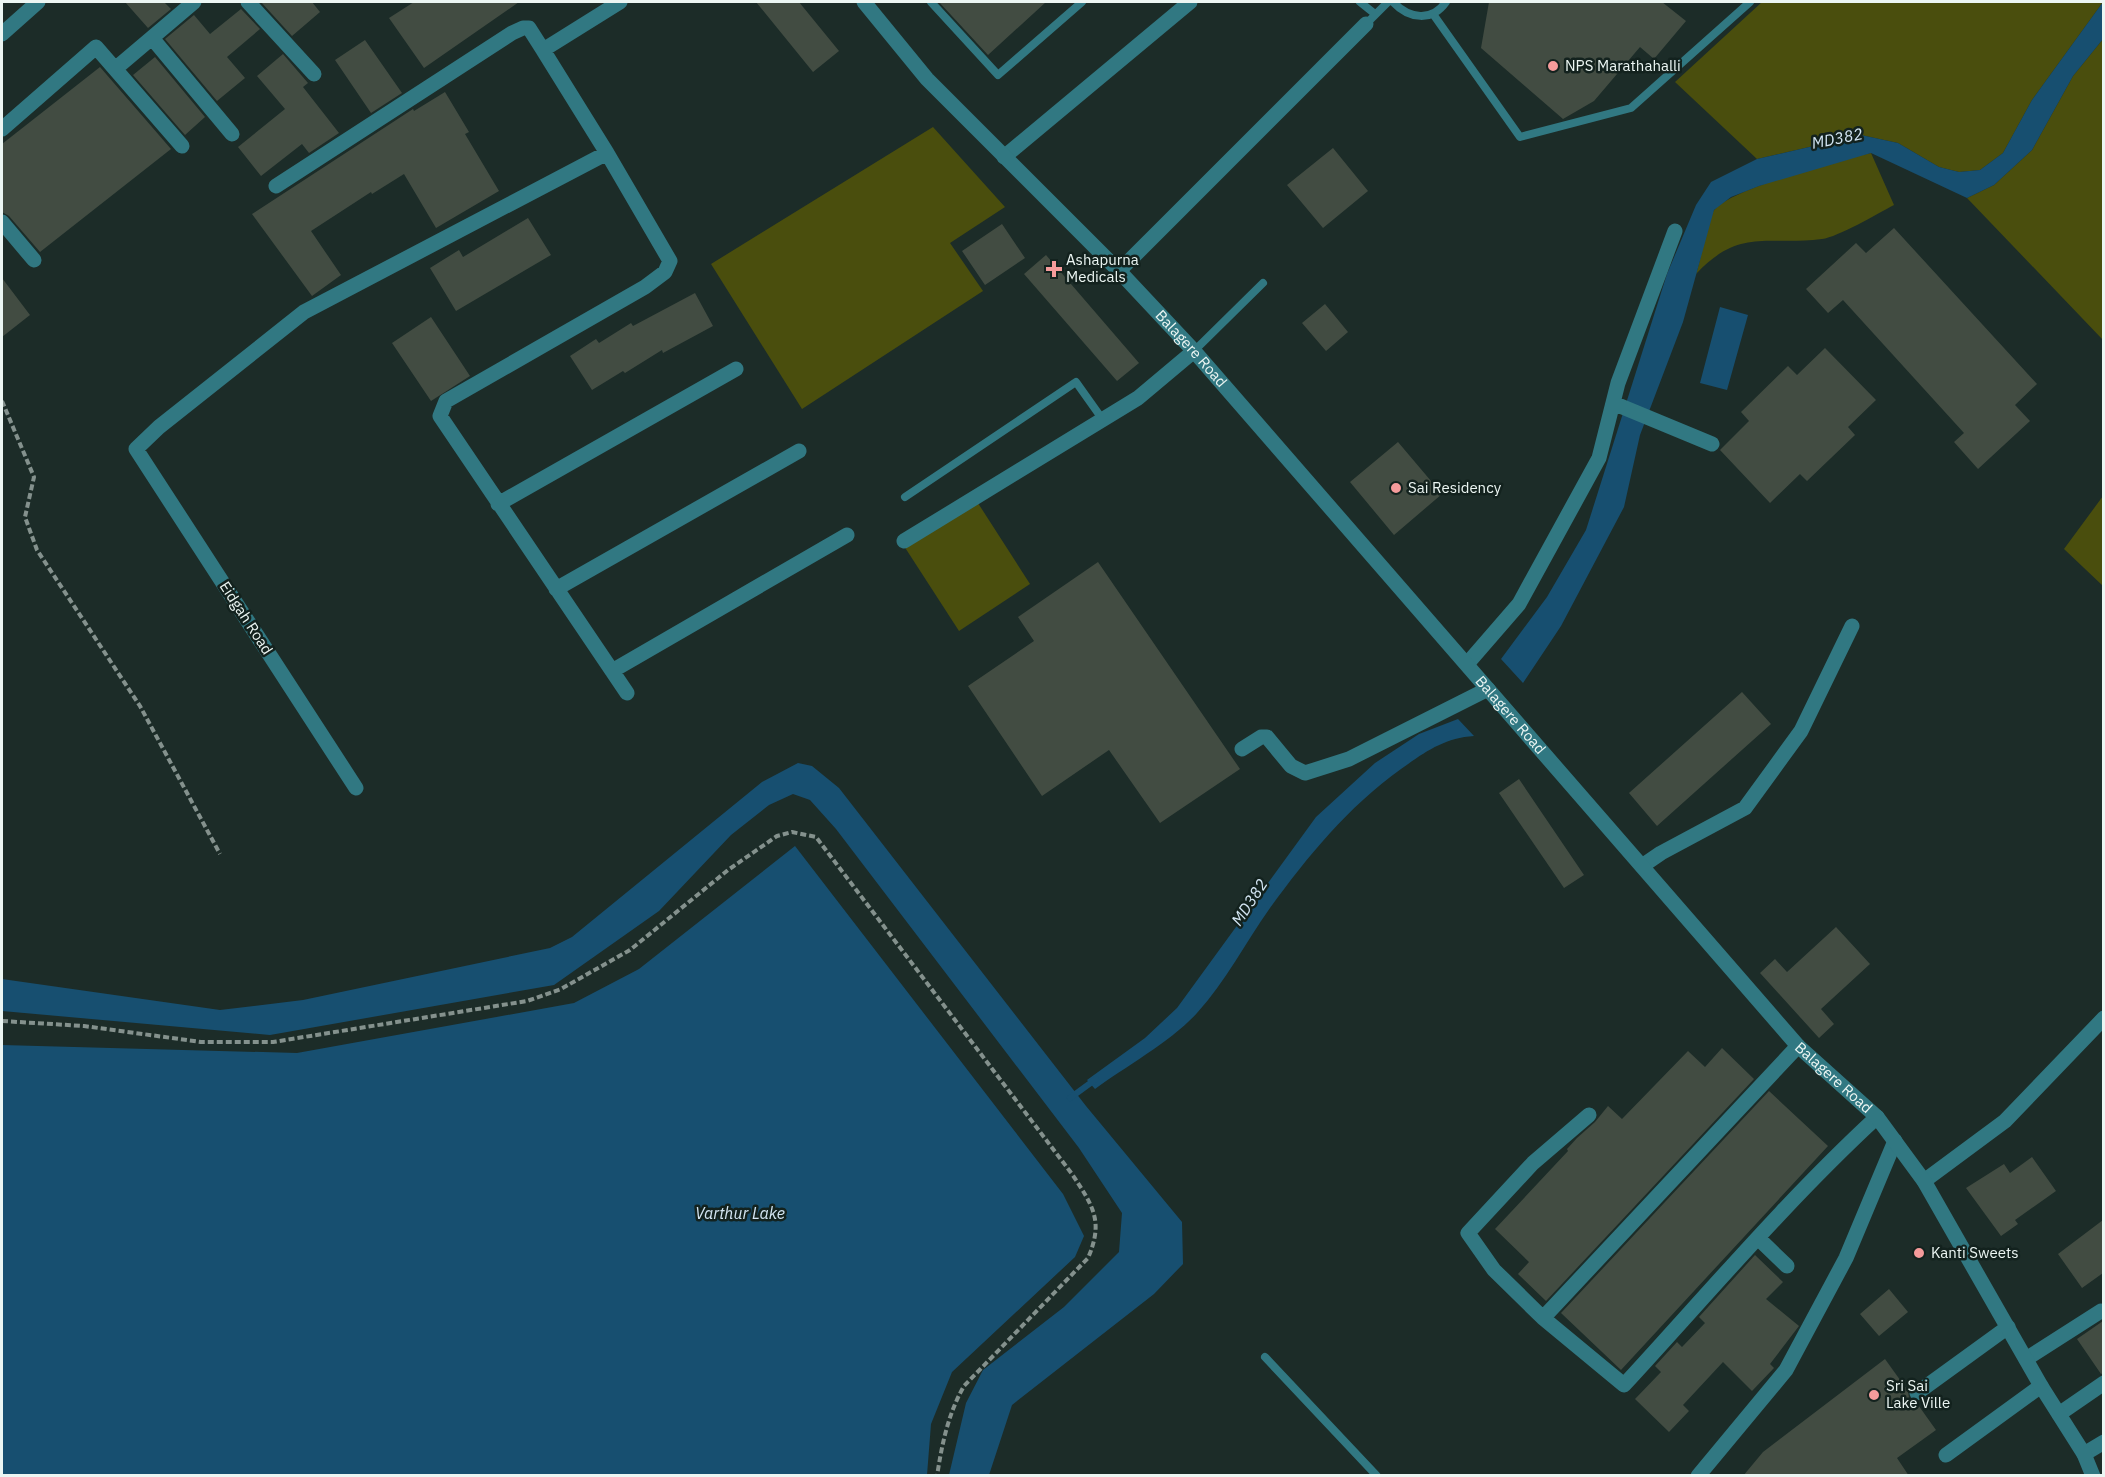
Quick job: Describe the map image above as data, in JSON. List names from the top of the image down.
{
  "streets": {
    "street": ["Balagere Road", "Eidgah Road"]
  },
  "water": ["MD382", "Varthur Lake"],
  "places": {
    "other": [
      "NPS Marathahalli",
      "Sai Residency",
      "Kanti Sweets",
      "Sri Sai Lake Ville"
    ],
    "health": ["Ashapurna Medicals"]
  }
}
